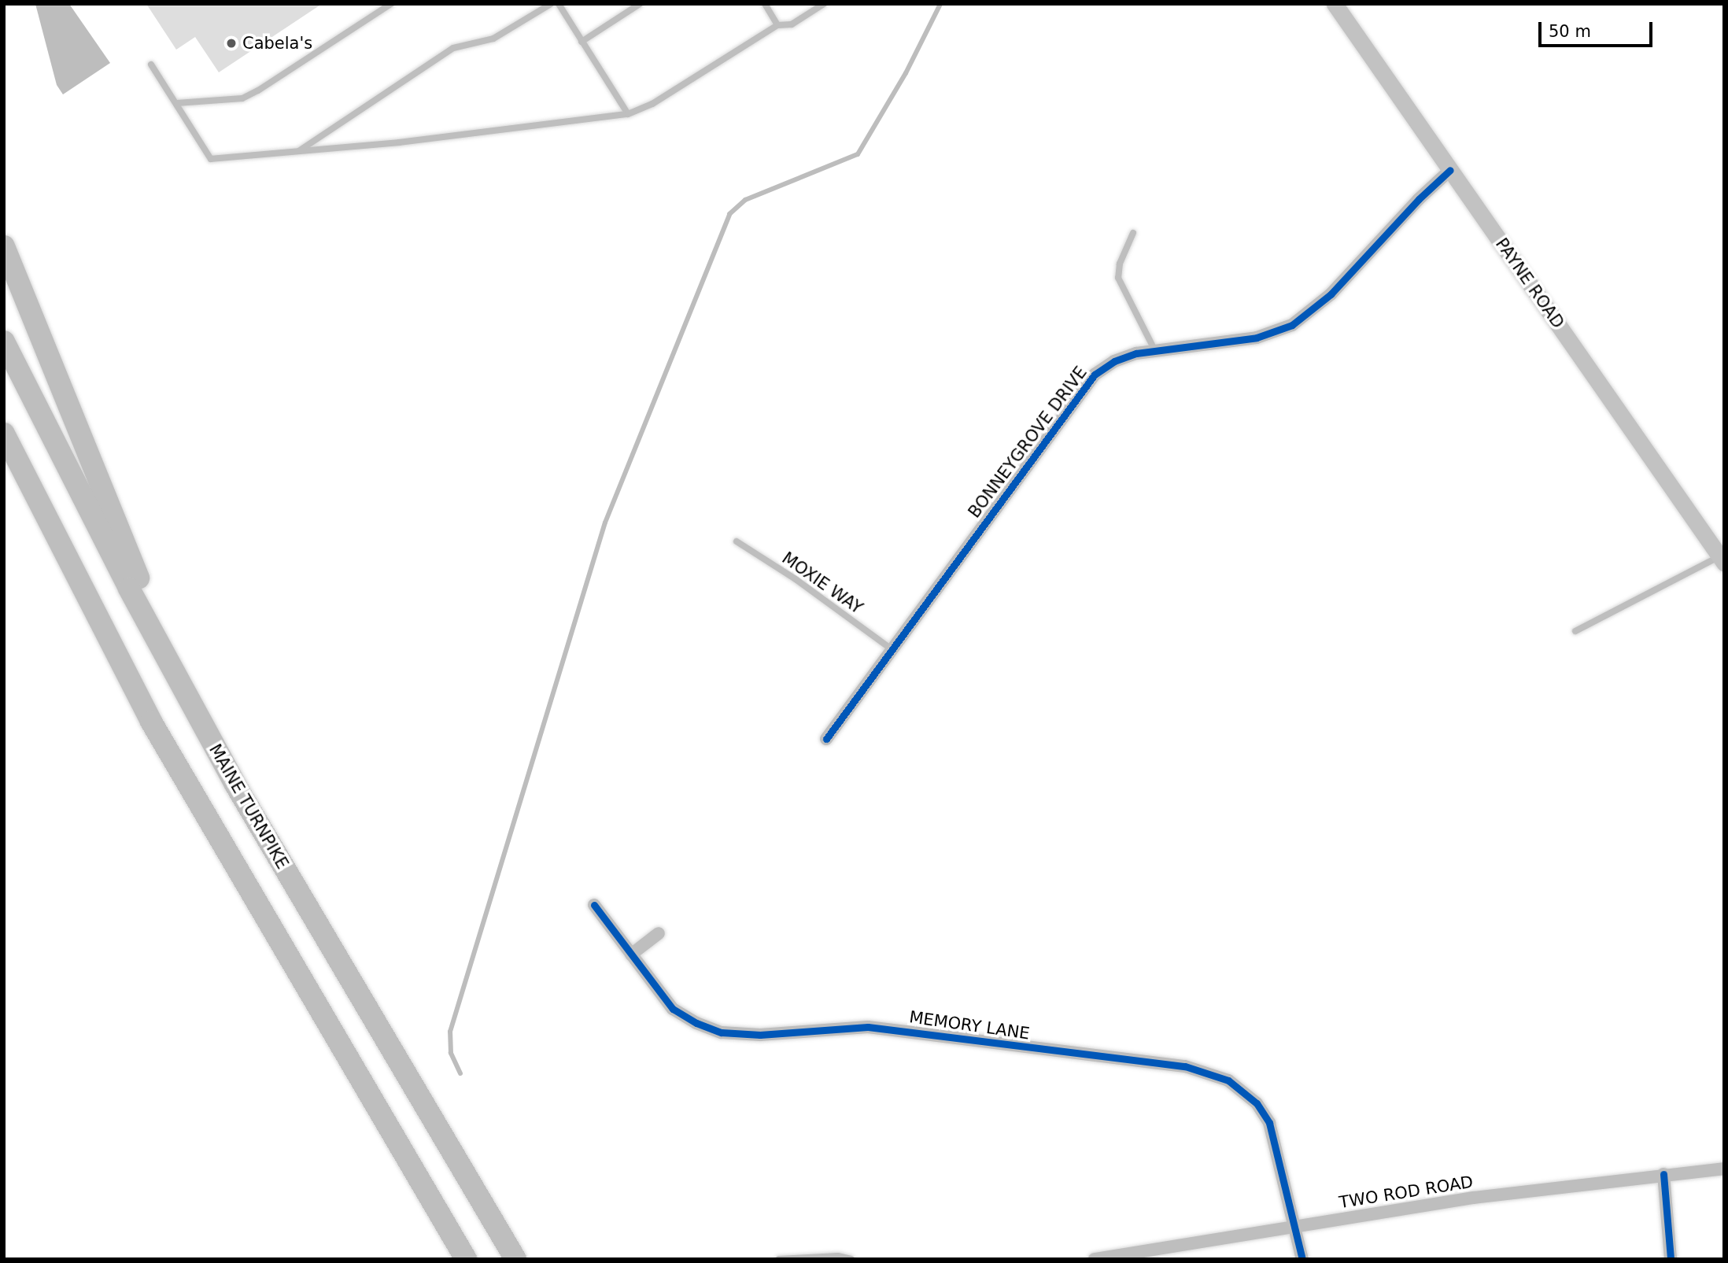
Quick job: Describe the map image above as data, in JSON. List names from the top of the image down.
{
  "streets": {
    "highway": ["MAINE TURNPIKE"],
    "main road": ["PAYNE ROAD"],
    "street": ["BONNEYGROVE DRIVE", "MEMORY LANE", "TWO ROD ROAD"],
    "lane": ["MOXIE WAY"]
  },
  "crossings": [
    ["PAYNE ROAD", "BONNEYGROVE DRIVE"],
    ["BONNEYGROVE DRIVE", "MOXIE WAY"],
    ["MEMORY LANE", "TWO ROD ROAD"]
  ],
  "places": ["Cabela's"],
  "scale_bar": "50 m"
}
